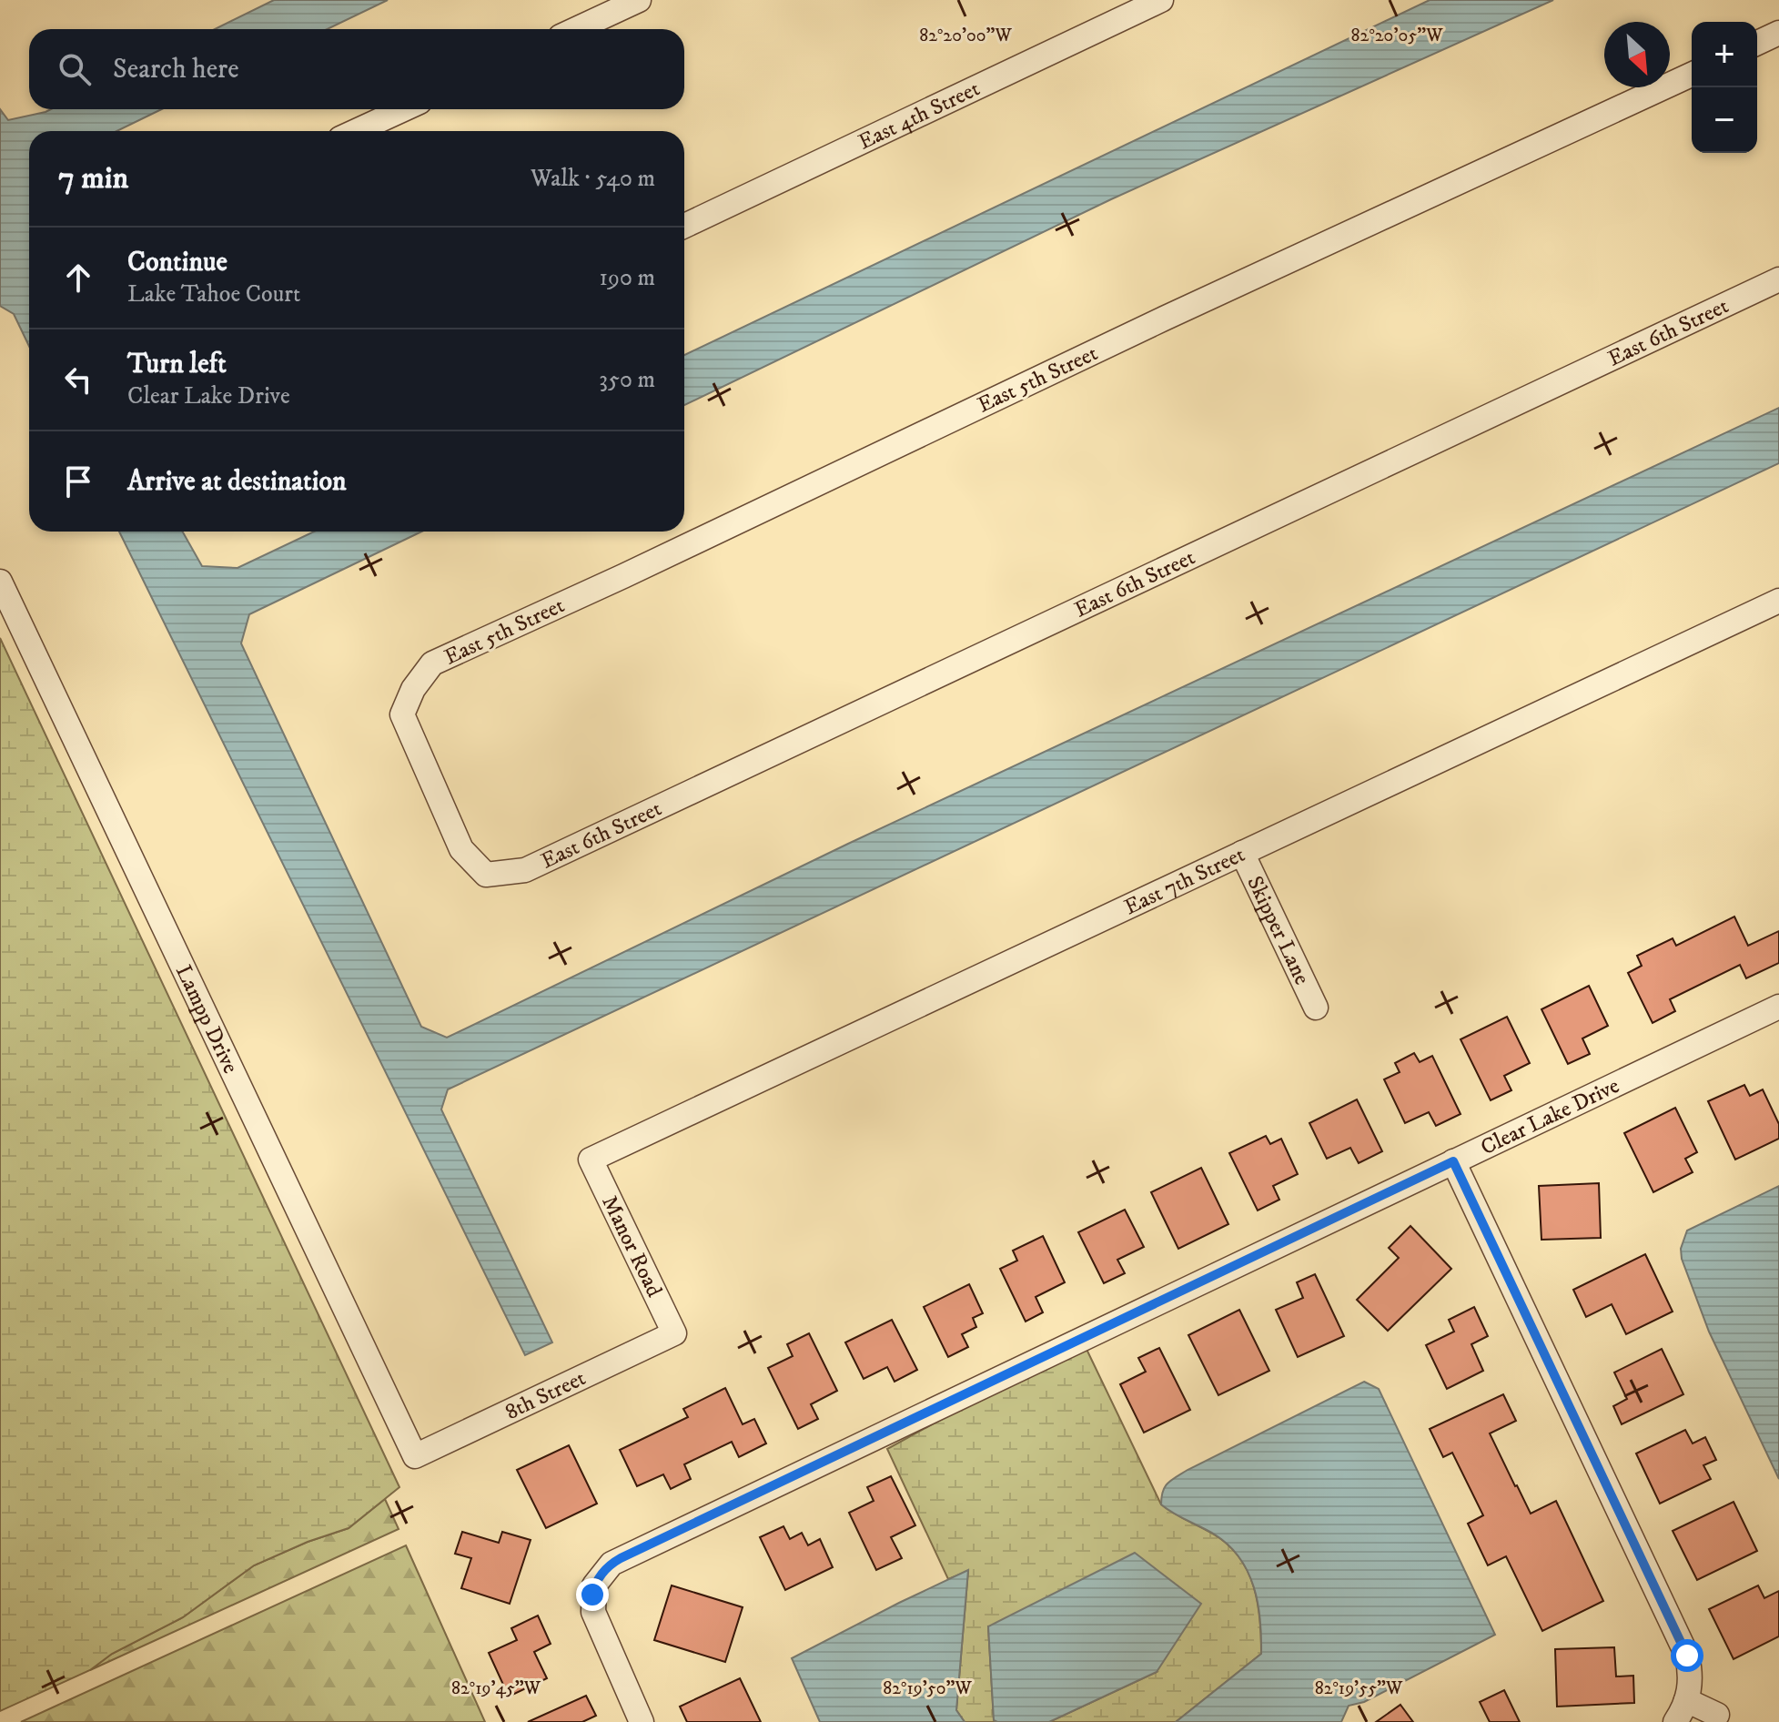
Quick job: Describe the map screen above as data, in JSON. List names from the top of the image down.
{
  "streets": {
    "street": [
      "East 4th Street",
      "East 6th Street",
      "East 5th Street",
      "East 7th Street",
      "Skipper Lane",
      "Lampp Drive",
      "Clear Lake Drive",
      "Manor Road",
      "8th Street"
    ]
  },
  "crossings": [
    ["East 6th Street", "East 5th Street"],
    ["East 7th Street", "Skipper Lane"],
    ["East 7th Street", "Manor Road"],
    ["Lampp Drive", "8th Street"],
    ["Manor Road", "8th Street"]
  ],
  "north": "bottom right",
  "page": {
    "map_buttons": ["+", "−"],
    "search": "Search here",
    "heading": ["7 min", "Walk · 540 m"],
    "list": [
      ["Continue", "Lake Tahoe Court", "190 m"],
      ["Turn left", "Clear Lake Drive", "350 m"],
      "Arrive at destination"
    ]
  },
  "coordinates": [
    "82°20'05\"W",
    "82°20'00\"W",
    "82°19'45\"W",
    "82°19'50\"W",
    "82°19'55\"W"
  ]
}
